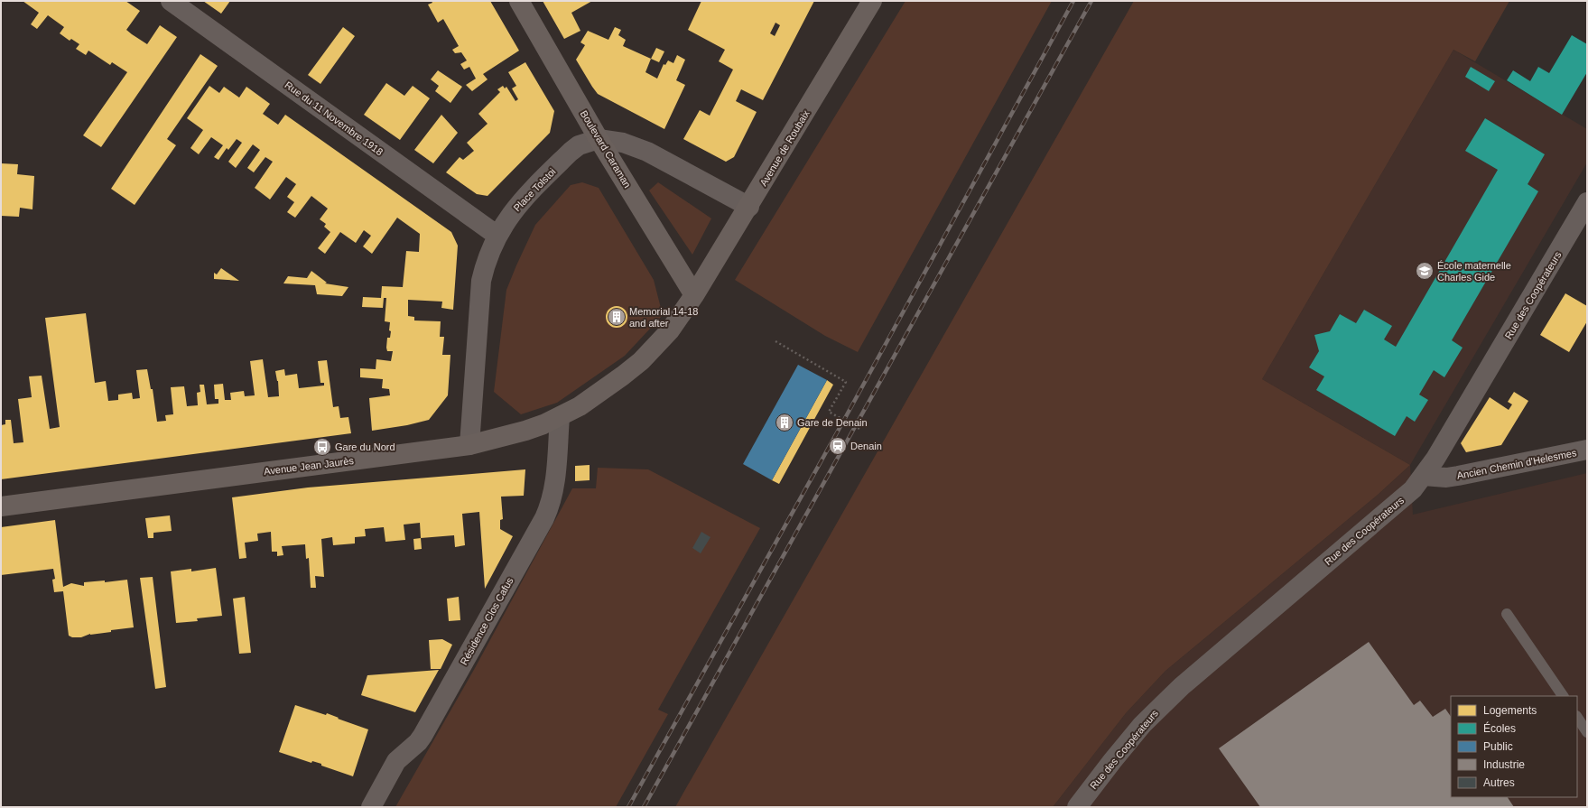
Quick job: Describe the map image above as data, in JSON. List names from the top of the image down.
{
  "streets": {
    "street": [
      "Rue du 11 Novembre 1918",
      "Avenue de Roubaix",
      "Boulevard Caraman",
      "Place Tolstoi",
      "Rue des Coopérateurs",
      "Ancien Chemin d'Helesmes",
      "Avenue Jean Jaurès",
      "Résidence Clos Cafus"
    ]
  },
  "crossings": [
    ["Rue du 11 Novembre 1918", "Place Tolstoi"],
    ["Avenue de Roubaix", "Boulevard Caraman"],
    ["Avenue de Roubaix", "Place Tolstoi"],
    ["Avenue de Roubaix", "Avenue Jean Jaurès"],
    ["Boulevard Caraman", "Place Tolstoi"],
    ["Boulevard Caraman", "Avenue Jean Jaurès"],
    ["Place Tolstoi", "Avenue Jean Jaurès"],
    ["Rue des Coopérateurs", "Ancien Chemin d'Helesmes"],
    ["Avenue Jean Jaurès", "Résidence Clos Cafus"]
  ],
  "places": {
    "school or university": ["École maternelle Charles Gide"],
    "building": ["Memorial 14-18 and after", "Gare de Denain"],
    "station": ["Denain"],
    "bus stop": ["Gare du Nord"]
  },
  "legend": [
    "Logements",
    "Écoles",
    "Public",
    "Industrie",
    "Autres"
  ]
}
